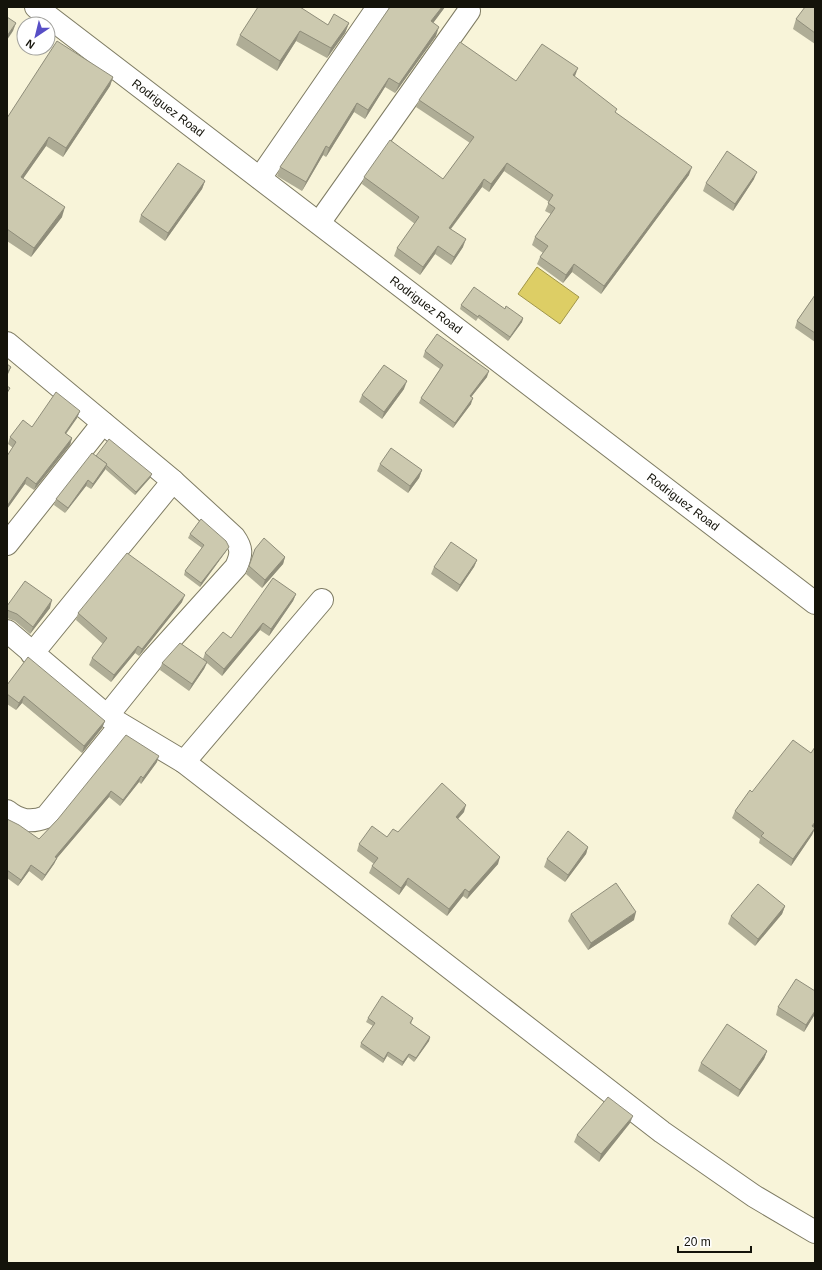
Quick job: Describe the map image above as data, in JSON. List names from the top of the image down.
{
  "streets": {
    "street": ["Rodriguez Road"]
  },
  "scale_bar": "20 m",
  "north": "bottom left"
}
